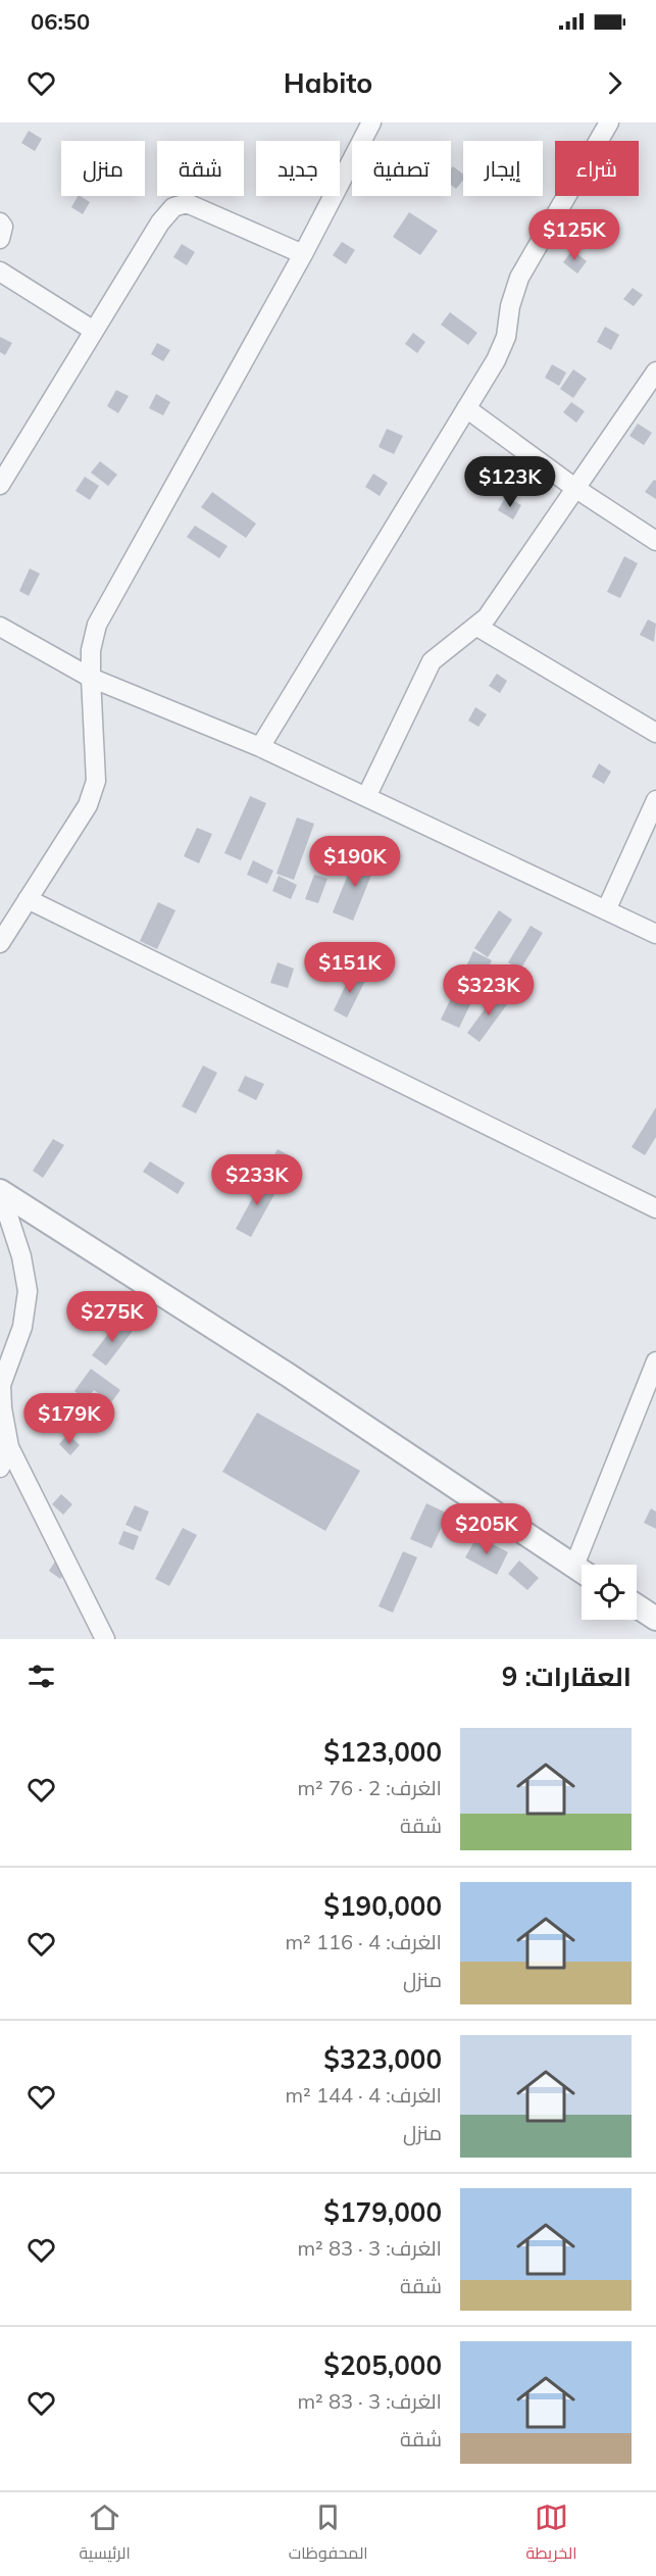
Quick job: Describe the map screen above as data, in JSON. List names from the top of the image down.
{
  "page": {
    "status": "06:50",
    "header": "Habito",
    "chip": [
      "شراء",
      "إيجار",
      "تصفية",
      "جديد",
      "شقة",
      "منزل"
    ],
    "price": [
      "$125K",
      "$123K",
      "$190K",
      "$151K",
      "$323K",
      "$233K",
      "$275K",
      "$179K",
      "$205K"
    ],
    "heading": "العقارات: 9",
    "list": [
      {
        "name": "$123,000",
        "note": "الغرف: 2 · 76 m² · شقة"
      },
      {
        "name": "$190,000",
        "note": "الغرف: 4 · 116 m² · منزل"
      },
      {
        "name": "$323,000",
        "note": "الغرف: 4 · 144 m² · منزل"
      },
      {
        "name": "$179,000",
        "note": "الغرف: 3 · 83 m² · شقة"
      },
      {
        "name": "$205,000",
        "note": "الغرف: 3 · 83 m² · شقة"
      }
    ],
    "tabs": ["الخريطة", "المحفوظات", "الرئيسية"]
  }
}
